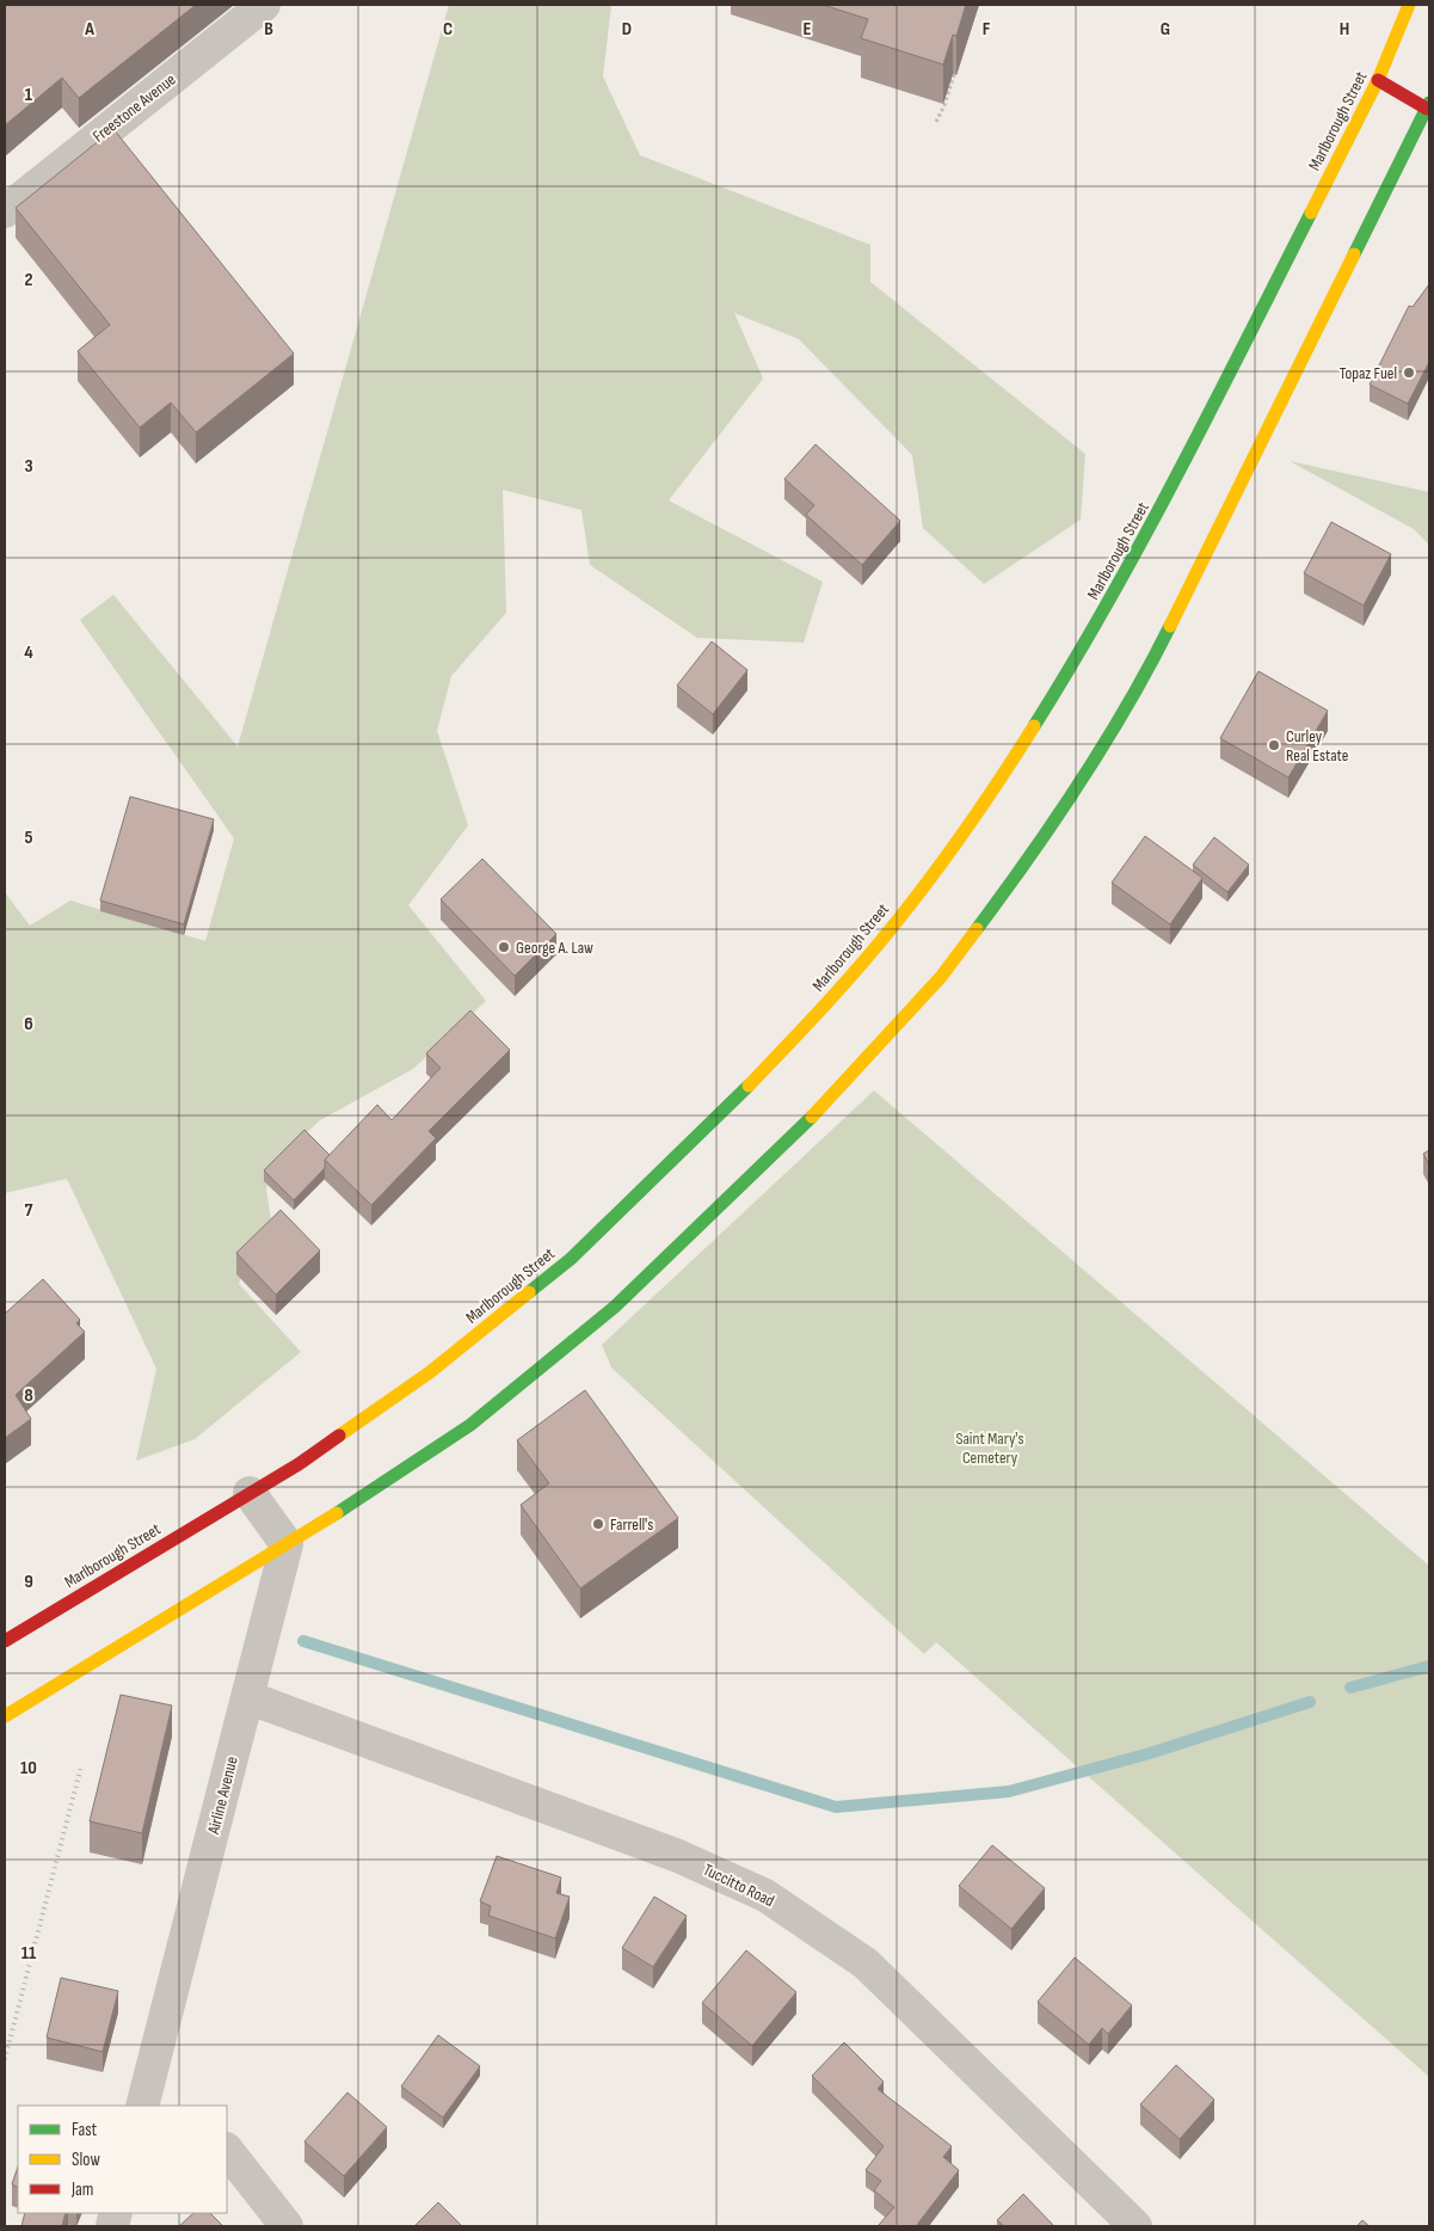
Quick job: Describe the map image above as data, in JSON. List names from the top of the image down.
{
  "streets": {
    "highway": ["Marlborough Street"],
    "street": ["Freestone Avenue", "Airline Avenue", "Tuccitto Road"]
  },
  "crossings": [
    ["Airline Avenue", "Tuccitto Road"]
  ],
  "parks": ["Saint Mary's Cemetery"],
  "places": [
    "Topaz Fuel",
    "Curley Real Estate",
    "George A. Law",
    "Farrell's"
  ],
  "legend": ["Fast", "Slow", "Jam"],
  "grid": {
    "columns": [
      "A",
      "B",
      "C",
      "D",
      "E",
      "F",
      "G",
      "H"
    ],
    "rows": [
      "1",
      "2",
      "3",
      "4",
      "5",
      "6",
      "7",
      "8",
      "9",
      "10",
      "11"
    ]
  }
}
